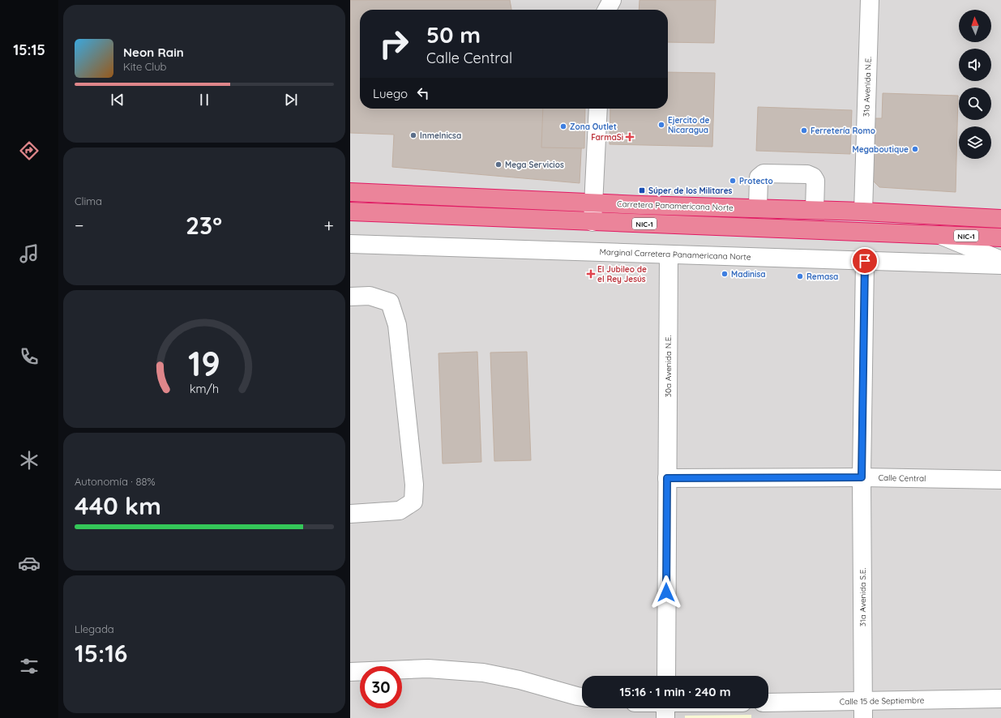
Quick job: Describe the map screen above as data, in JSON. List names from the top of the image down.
{
  "streets": {
    "highway": ["Carretera Panamericana Norte", "NIC-1"],
    "street": [
      "31a Avenida N.E.",
      "Marginal Carretera Panamericana Norte",
      "30a Avenida N.E.",
      "Calle Central",
      "31a Avenida S.E.",
      "Calle 15 de Septiembre"
    ]
  },
  "crossings": [
    ["31a Avenida N.E.", "Carretera Panamericana Norte"],
    ["Marginal Carretera Panamericana Norte", "30a Avenida N.E."],
    ["30a Avenida N.E.", "Calle Central"],
    ["Calle Central", "31a Avenida S.E."],
    ["31a Avenida S.E.", "Calle 15 de Septiembre"]
  ],
  "places": {
    "other": [
      "Ejercito de Nicaragua",
      "Zona Outlet",
      "Ferretería Romo",
      "Inmelnicsa",
      "Megaboutique",
      "Mega Servicios",
      "Protecto",
      "Madinisa",
      "Remasa"
    ],
    "health": ["FarmaSi", "El Jubileo de el Rey Jesús"],
    "transit": ["Súper de los Militares"]
  },
  "north": "top",
  "page": {
    "tabs": "15:15",
    "turn": ["50 m", "Calle Central"],
    "song": ["Neon Rain", "Kite Club"],
    "then": "Luego",
    "tile": [
      "Clima",
      ["Autonomía · 88%", "440 km"],
      ["Llegada", "15:16"]
    ],
    "heat": ["−", "23°", "+"],
    "limit": "30",
    "trip": "15:16 · 1 min · 240 m",
    "gauge": ["19", "km/h"]
  }
}
